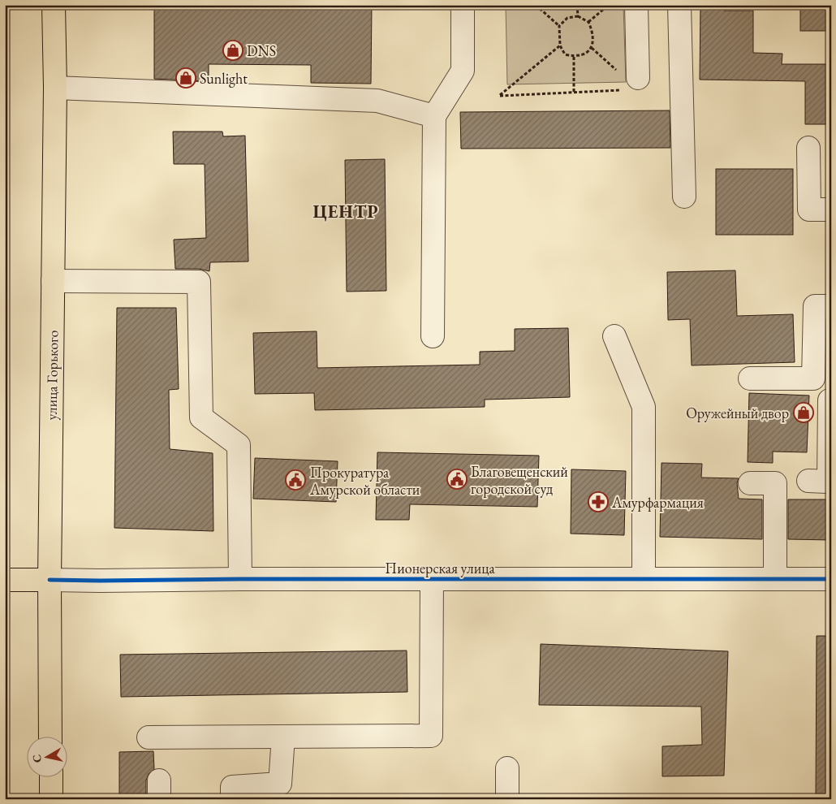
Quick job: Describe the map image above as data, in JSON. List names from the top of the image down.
{
  "streets": {
    "main road": ["улица Горького", "Пионерская улица"]
  },
  "crossings": [
    ["улица Горького", "Пионерская улица"]
  ],
  "districts": ["ЦЕНТР"],
  "places": {
    "shop": ["DNS", "Sunlight", "Оружейный двор"],
    "public building": ["Благовещенский городской суд", "Прокуратура Амурской области"],
    "pharmacy": ["Амурфармация"]
  },
  "north": "left"
}
